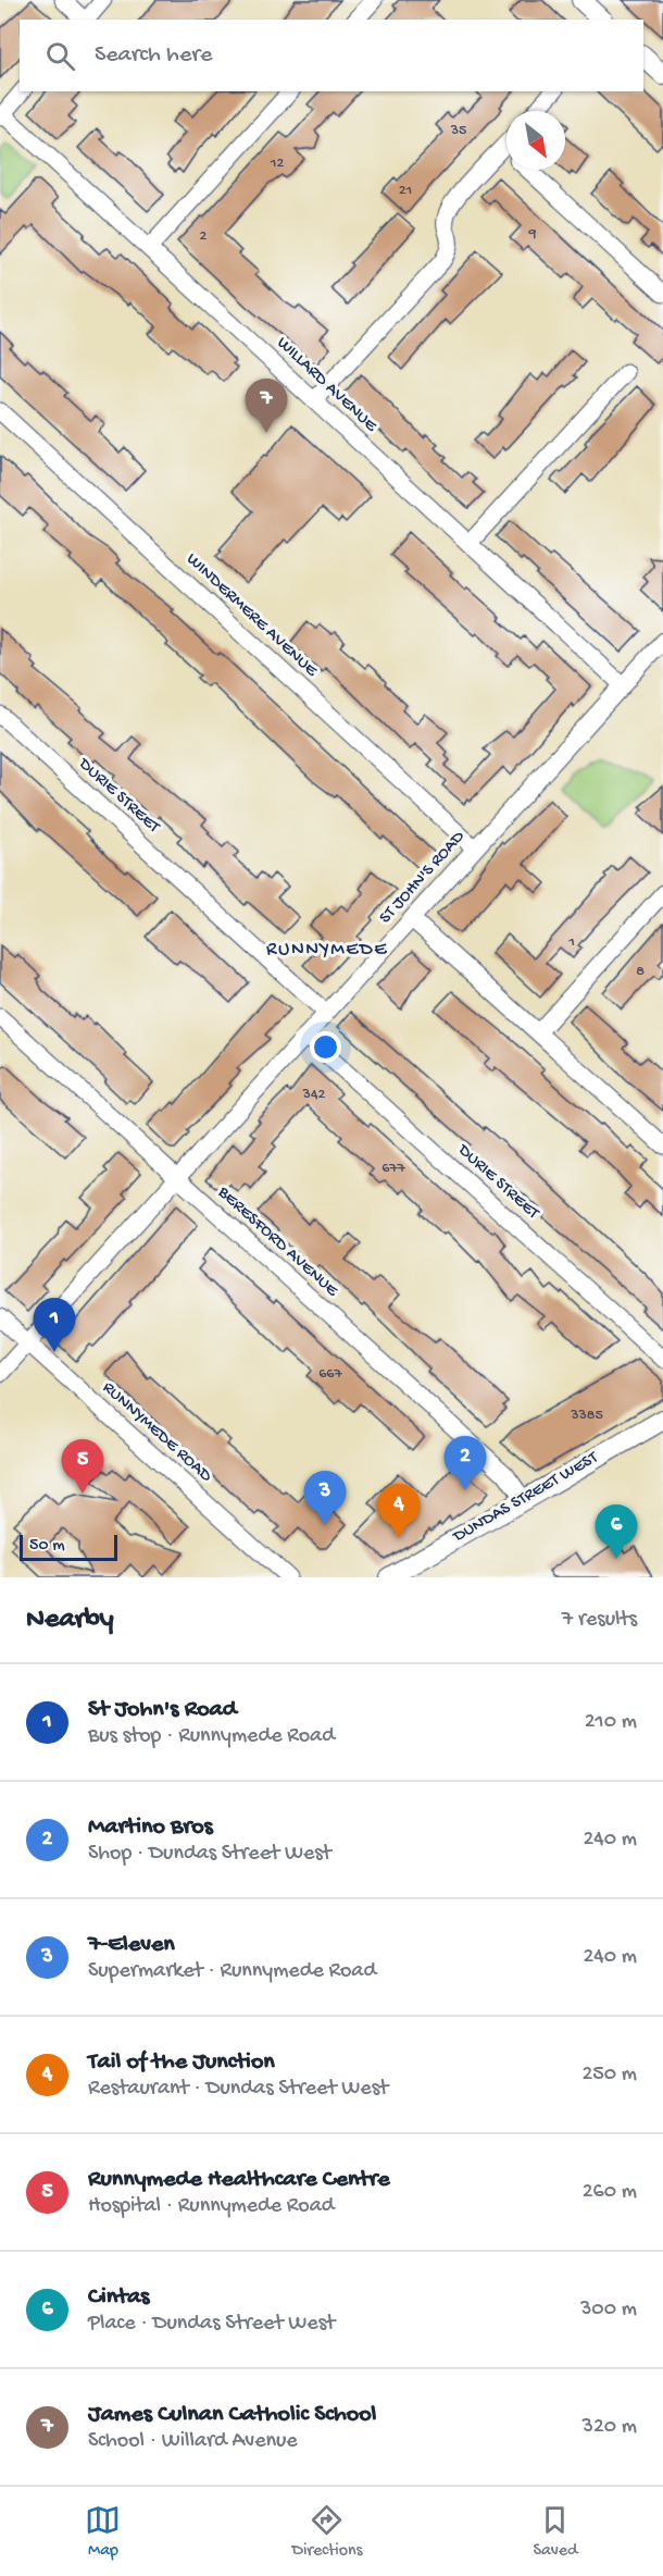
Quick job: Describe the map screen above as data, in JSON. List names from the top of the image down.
{
  "streets": {
    "main road": ["DUNDAS STREET WEST"],
    "street": [
      "WILLARD AVENUE",
      "WINDERMERE AVENUE",
      "DURIE STREET",
      "ST JOHN'S ROAD",
      "BERESFORD AVENUE",
      "RUNNYMEDE ROAD"
    ]
  },
  "crossings": [
    ["WILLARD AVENUE", "ST JOHN'S ROAD"],
    ["WINDERMERE AVENUE", "ST JOHN'S ROAD"],
    ["DURIE STREET", "ST JOHN'S ROAD"],
    ["ST JOHN'S ROAD", "BERESFORD AVENUE"],
    ["ST JOHN'S ROAD", "RUNNYMEDE ROAD"],
    ["BERESFORD AVENUE", "DUNDAS STREET WEST"]
  ],
  "districts": ["RUNNYMEDE"],
  "house_numbers": [
    "35",
    "12",
    "21",
    "9",
    "2",
    "1",
    "8",
    "342",
    "677",
    "667",
    "3385"
  ],
  "scale_bar": "50 m",
  "north": "bottom right",
  "page": {
    "search": "Search here",
    "pins": [
      "7",
      "1",
      "2",
      "5",
      "3",
      "4",
      "6"
    ],
    "scale": "50 m",
    "heading": ["Nearby", "7 results"],
    "list": [
      {
        "mark": "1",
        "name": "St John's Road",
        "note": "Bus stop · Runnymede Road",
        "value": "210 m"
      },
      {
        "mark": "2",
        "name": "Martino Bros",
        "note": "Shop · Dundas Street West",
        "value": "240 m"
      },
      {
        "mark": "3",
        "name": "7-Eleven",
        "note": "Supermarket · Runnymede Road",
        "value": "240 m"
      },
      {
        "mark": "4",
        "name": "Tail of the Junction",
        "note": "Restaurant · Dundas Street West",
        "value": "250 m"
      },
      {
        "mark": "5",
        "name": "Runnymede Healthcare Centre",
        "note": "Hospital · Runnymede Road",
        "value": "260 m"
      },
      {
        "mark": "6",
        "name": "Cintas",
        "note": "Place · Dundas Street West",
        "value": "300 m"
      },
      {
        "mark": "7",
        "name": "James Culnan Catholic School",
        "note": "School · Willard Avenue",
        "value": "320 m"
      }
    ],
    "nav": ["Map", "Directions", "Saved"]
  }
}
